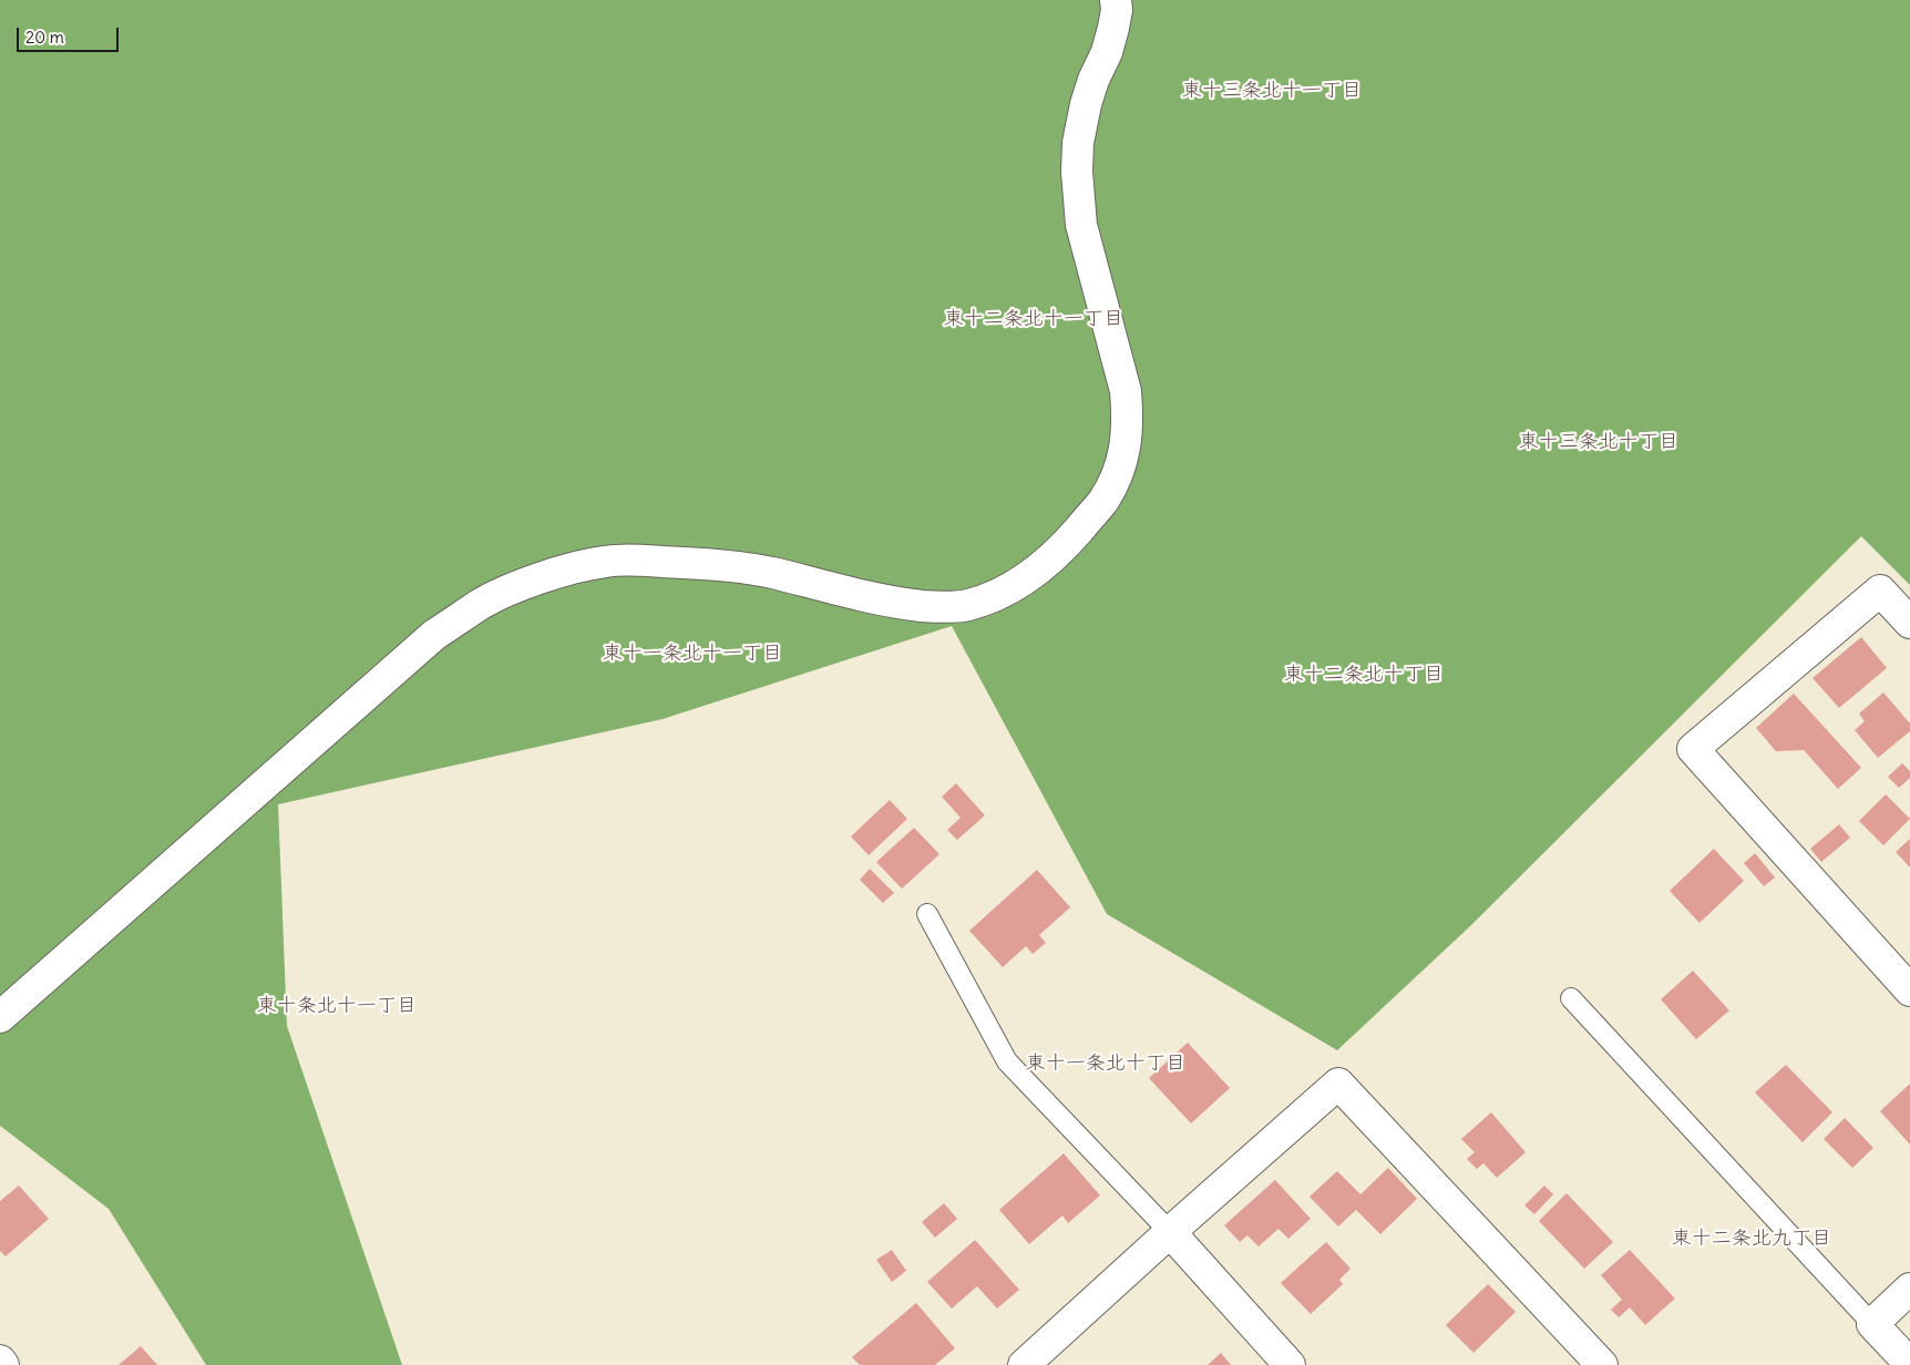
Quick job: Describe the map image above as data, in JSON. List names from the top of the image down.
{
  "districts": [
    "東十三条北十一丁目",
    "東十二条北十一丁目",
    "東十三条北十丁目",
    "東十一条北十一丁目",
    "東十二条北十丁目",
    "東十条北十一丁目",
    "東十一条北十丁目",
    "東十二条北九丁目"
  ],
  "scale_bar": "20 m"
}
